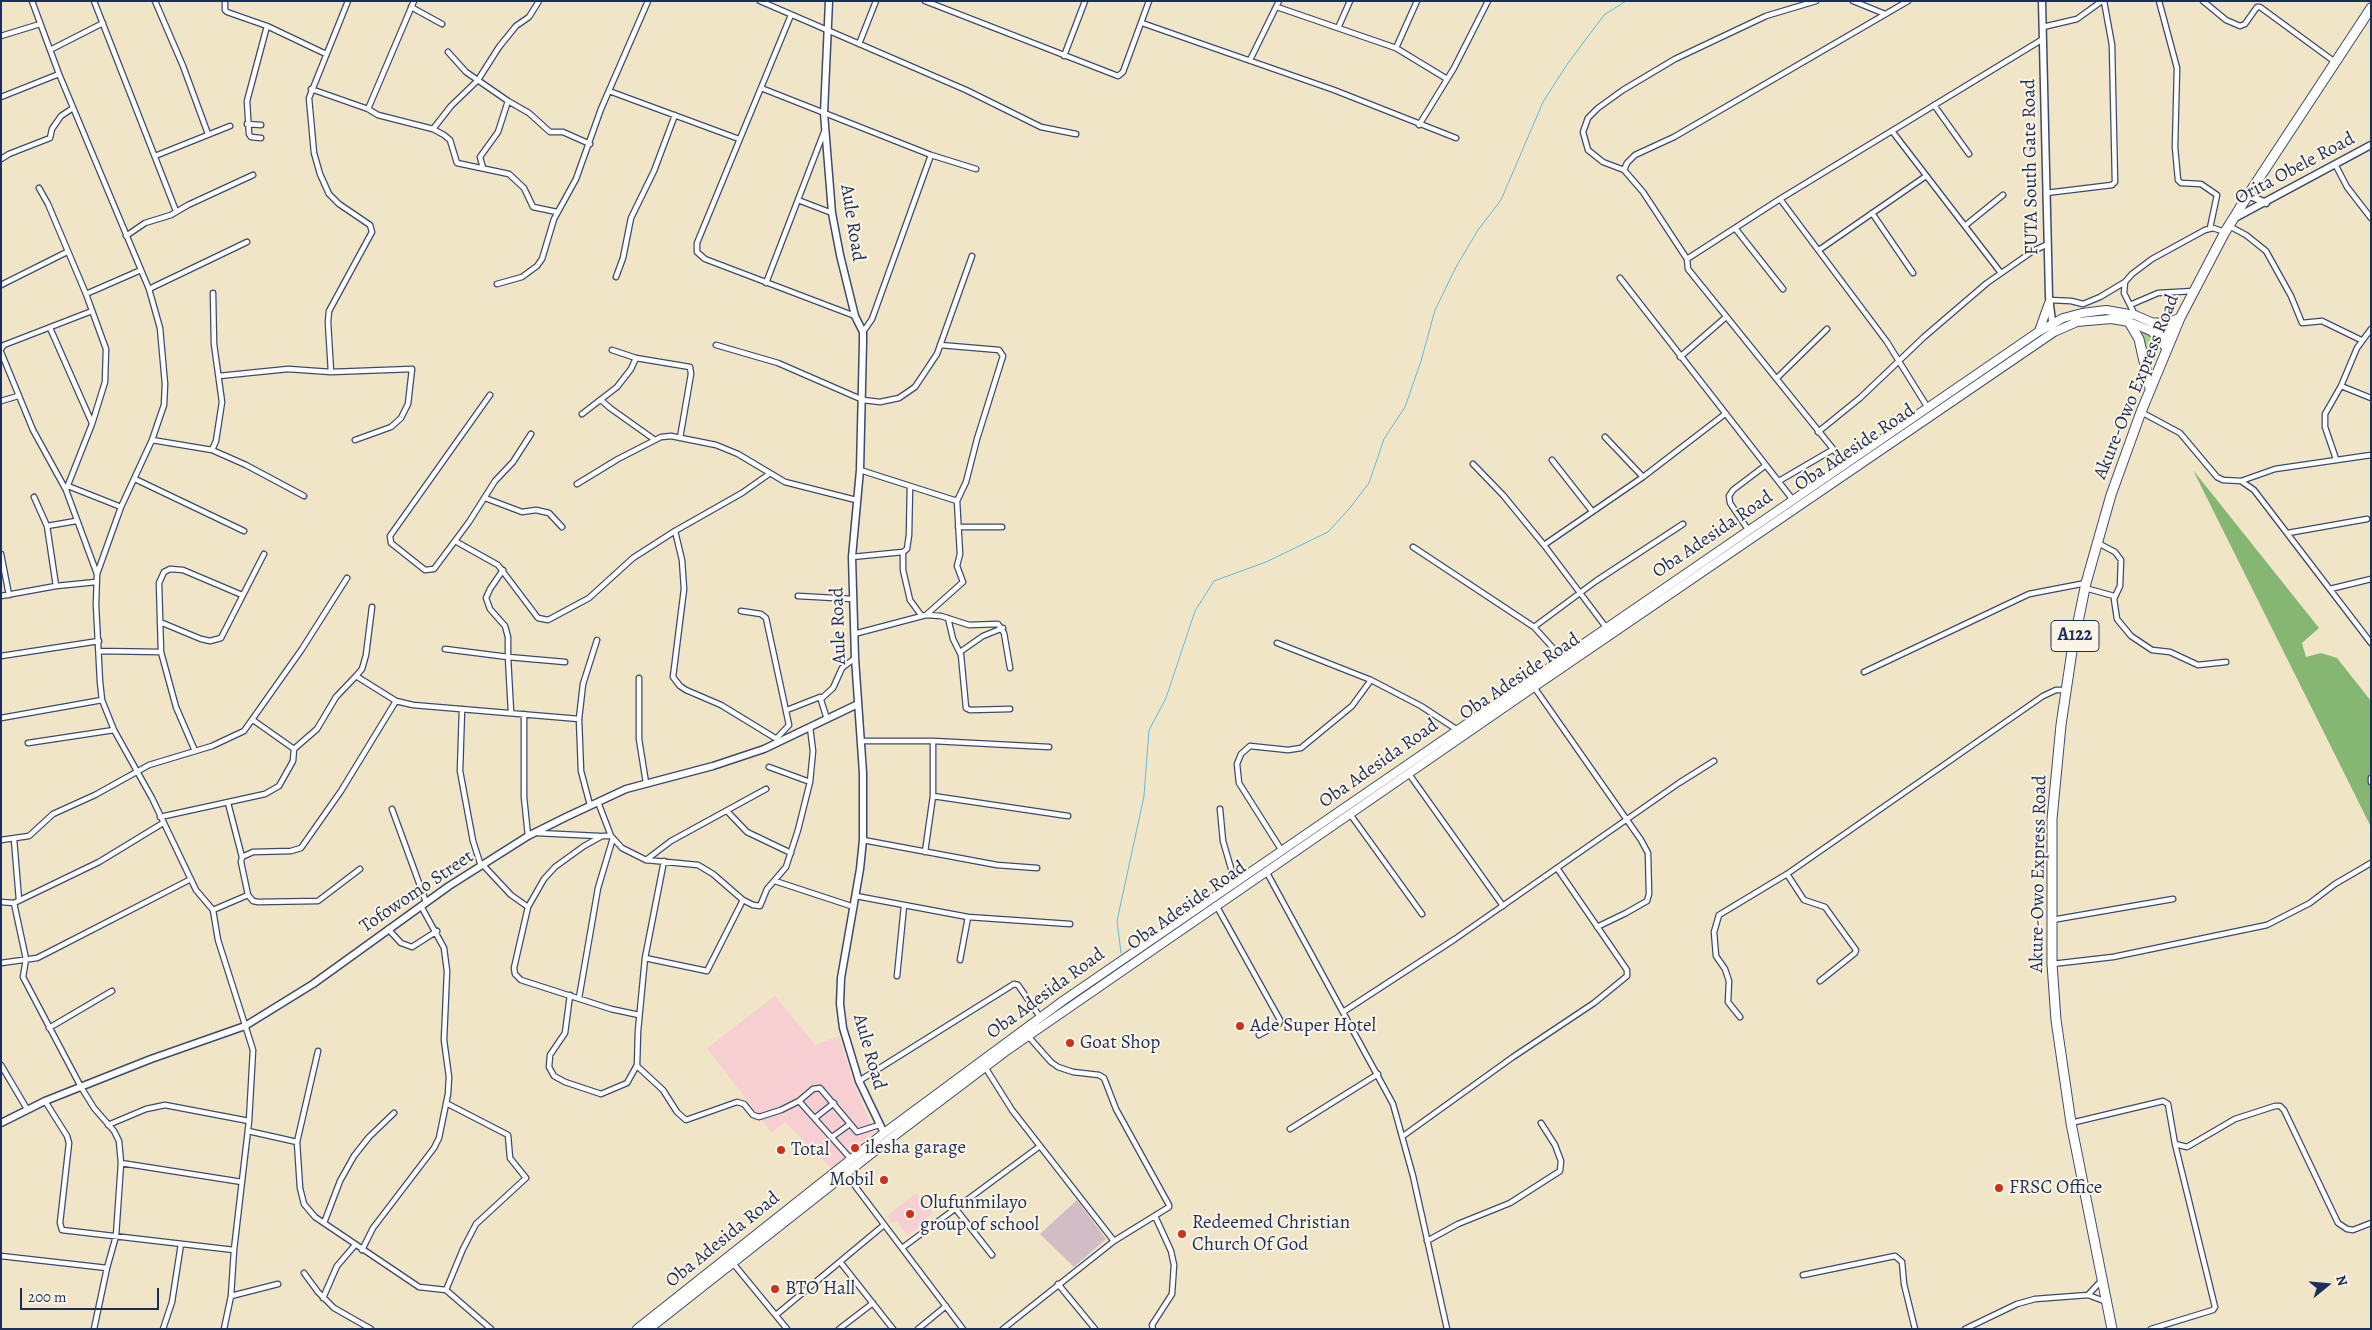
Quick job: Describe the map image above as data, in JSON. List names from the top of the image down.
{
  "streets": {
    "highway": ["Akure-Owo Express Road", "A122"],
    "main road": ["Oba Adeside Road", "Oba Adesida Road"],
    "street": [
      "FUTA South Gate Road",
      "Orita Obele Road",
      "Aule Road",
      "Tofowomo Street"
    ]
  },
  "crossings": [
    ["FUTA South Gate Road", "Oba Adeside Road"],
    ["FUTA South Gate Road", "Oba Adesida Road"],
    ["Orita Obele Road", "Akure-Owo Express Road"],
    ["Aule Road", "Oba Adesida Road"],
    ["Aule Road", "Tofowomo Street"],
    ["Oba Adeside Road", "Oba Adesida Road"]
  ],
  "places": [
    "Ade Super Hotel",
    "Goat Shop",
    "ilesha garage",
    "Total",
    "Mobil",
    "FRSC Office",
    "Olufunmilayo group of school",
    "Redeemed Christian Church Of God",
    "BTO Hall"
  ],
  "scale_bar": "200 m",
  "north": "right"
}
